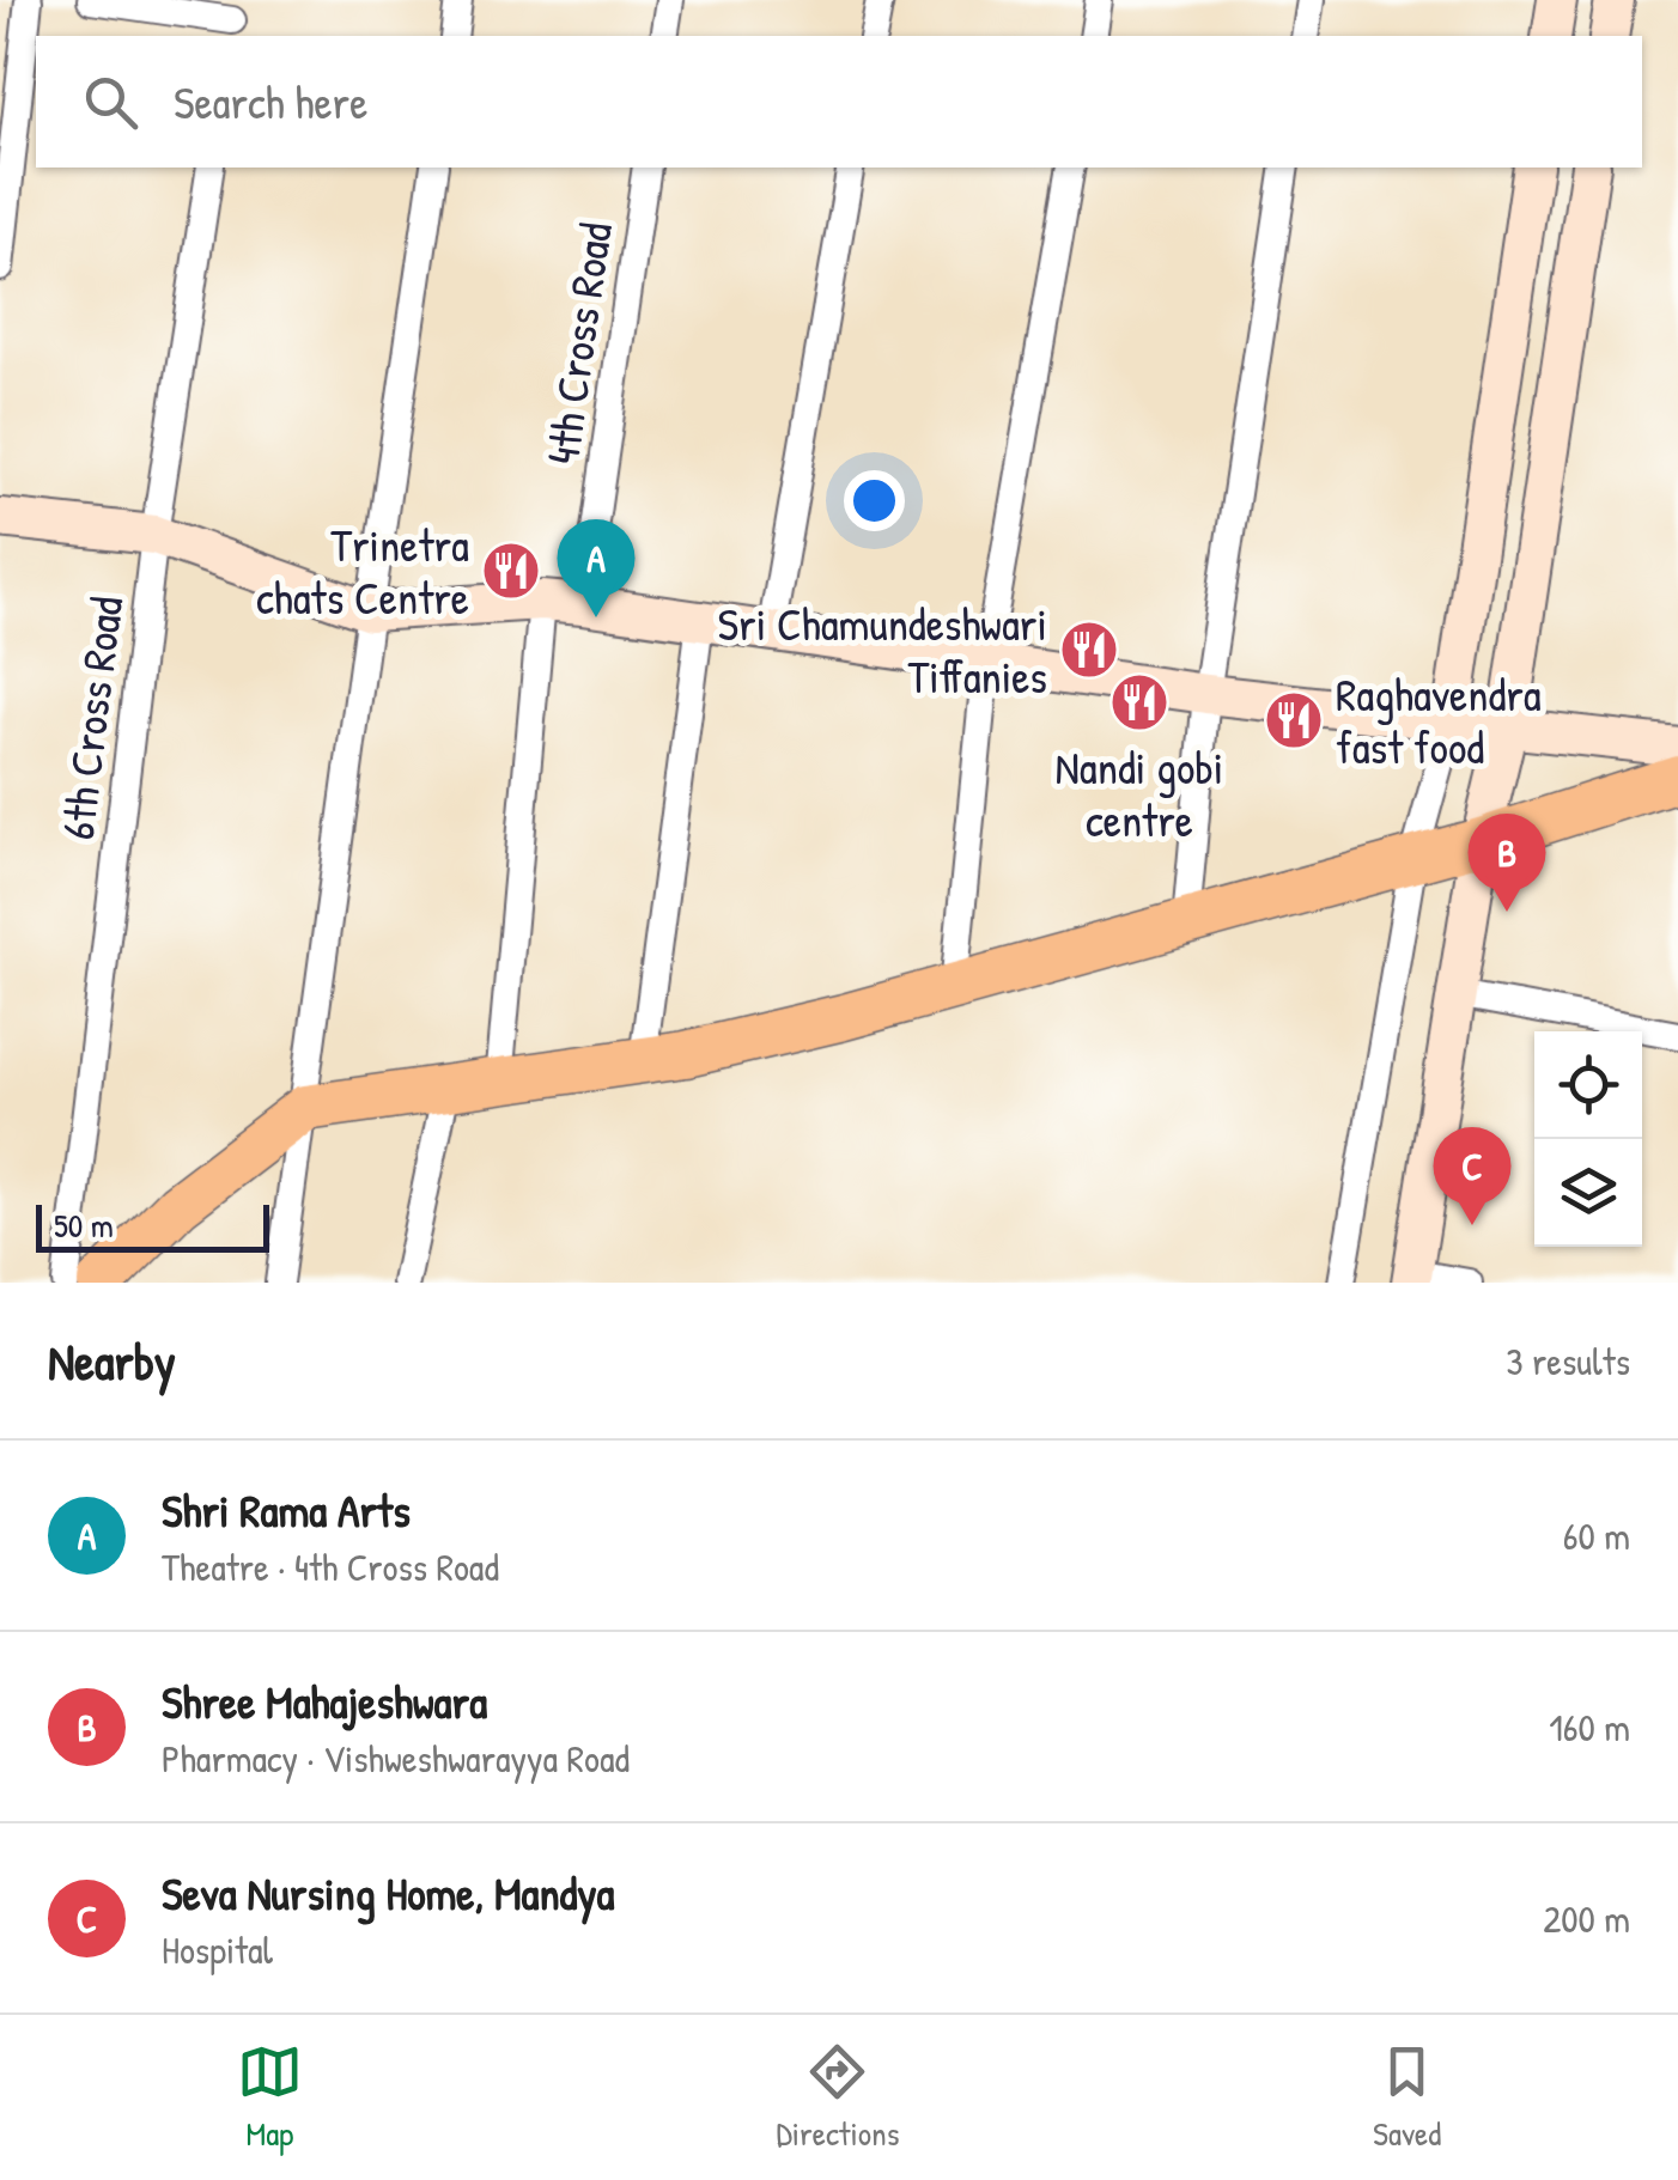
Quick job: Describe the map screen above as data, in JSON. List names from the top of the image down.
{
  "streets": {
    "street": ["4th Cross Road", "6th Cross Road"]
  },
  "places": {
    "restaurant": [
      "Trinetra chats Centre",
      "Sri Chamundeshwari Tiffanies",
      "Nandi gobi centre",
      "Raghavendra fast food"
    ]
  },
  "scale_bar": "50 m",
  "page": {
    "search": "Search here",
    "pins": ["A", "B", "C"],
    "scale": "50 m",
    "heading": ["Nearby", "3 results"],
    "list": [
      {
        "mark": "A",
        "name": "Shri Rama Arts",
        "note": "Theatre · 4th Cross Road",
        "value": "60 m"
      },
      {
        "mark": "B",
        "name": "Shree Mahajeshwara",
        "note": "Pharmacy · Vishweshwarayya Road",
        "value": "160 m"
      },
      {
        "mark": "C",
        "name": "Seva Nursing Home, Mandya",
        "note": "Hospital",
        "value": "200 m"
      }
    ],
    "nav": ["Map", "Directions", "Saved"]
  }
}
